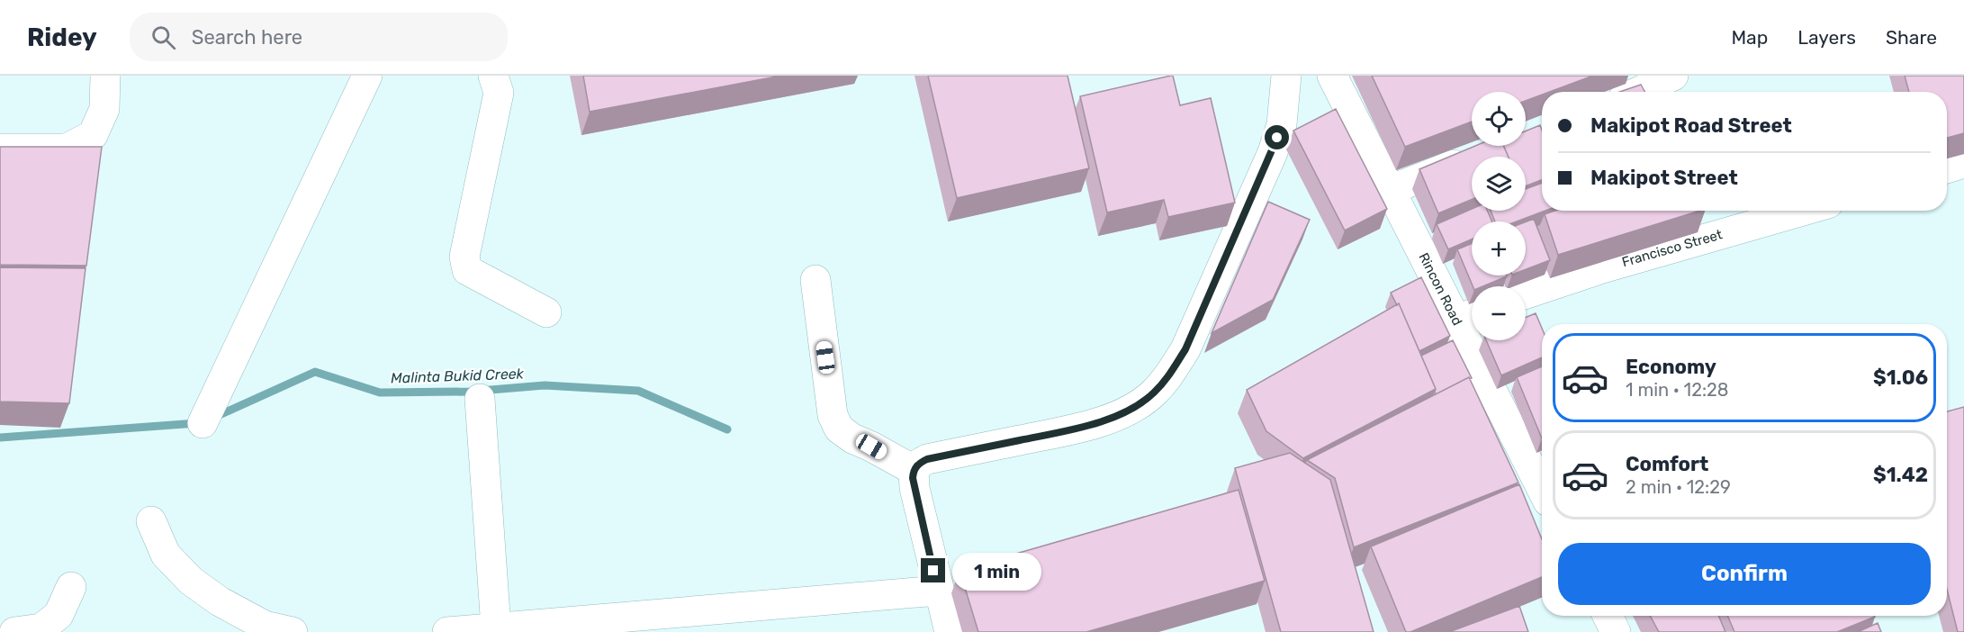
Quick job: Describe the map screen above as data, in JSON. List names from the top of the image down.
{
  "streets": {
    "street": ["Francisco Street", "Rincon Road"]
  },
  "water": ["Malinta Bukid Creek"],
  "page": {
    "header": "Ridey",
    "search": "Search here",
    "nav": ["Map", "Layers", "Share"],
    "map_buttons": ["+", "−"],
    "banner": ["Makipot Road Street", "Makipot Street"],
    "list": [
      {
        "name": "Economy",
        "note": "1 min · 12:28",
        "value": "$1.06"
      },
      {
        "name": "Comfort",
        "note": "2 min · 12:29",
        "value": "$1.42"
      }
    ],
    "buttons": "Confirm",
    "bubble": "1 min"
  }
}
